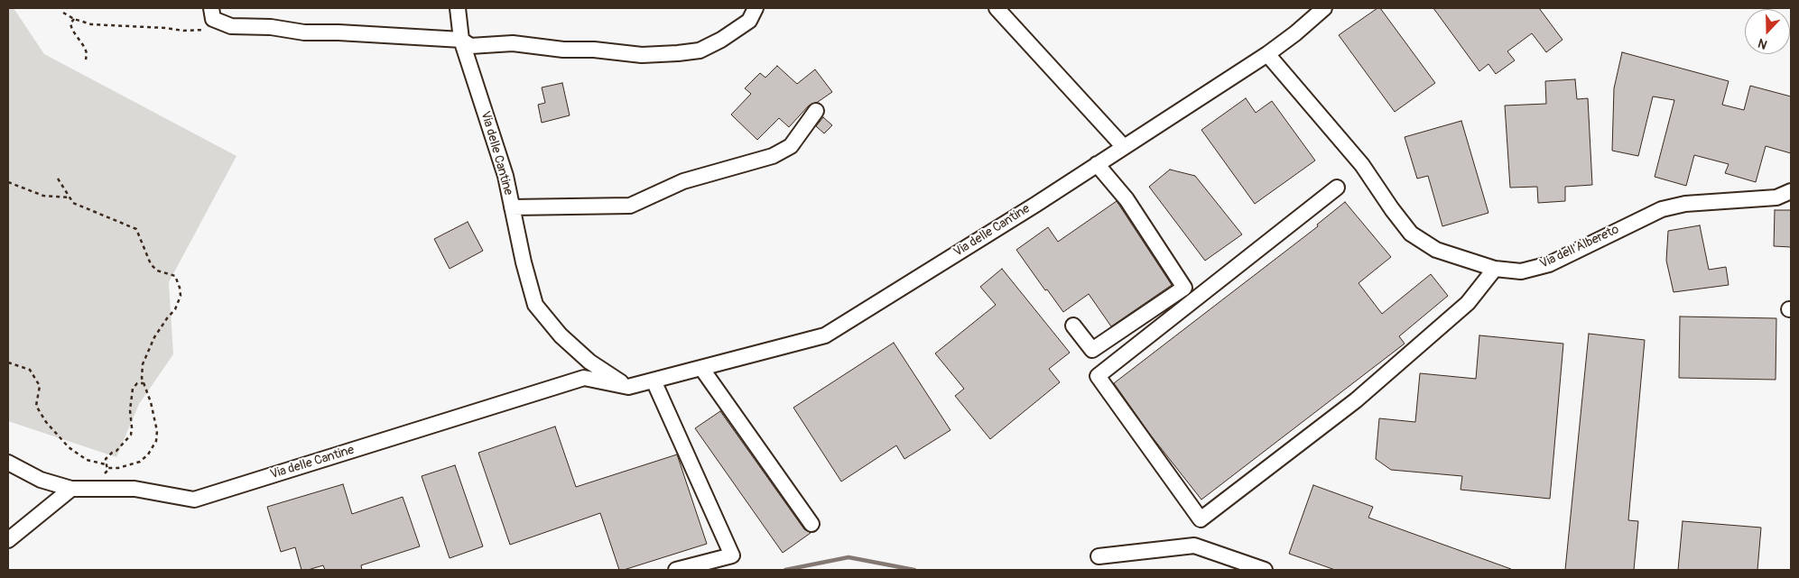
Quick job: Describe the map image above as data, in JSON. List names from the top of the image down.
{
  "streets": {
    "street": ["Via delle Cantine", "Via dell'Albereto"]
  },
  "crossings": [
    ["Via delle Cantine", "Via dell'Albereto"]
  ],
  "north": "bottom"
}
